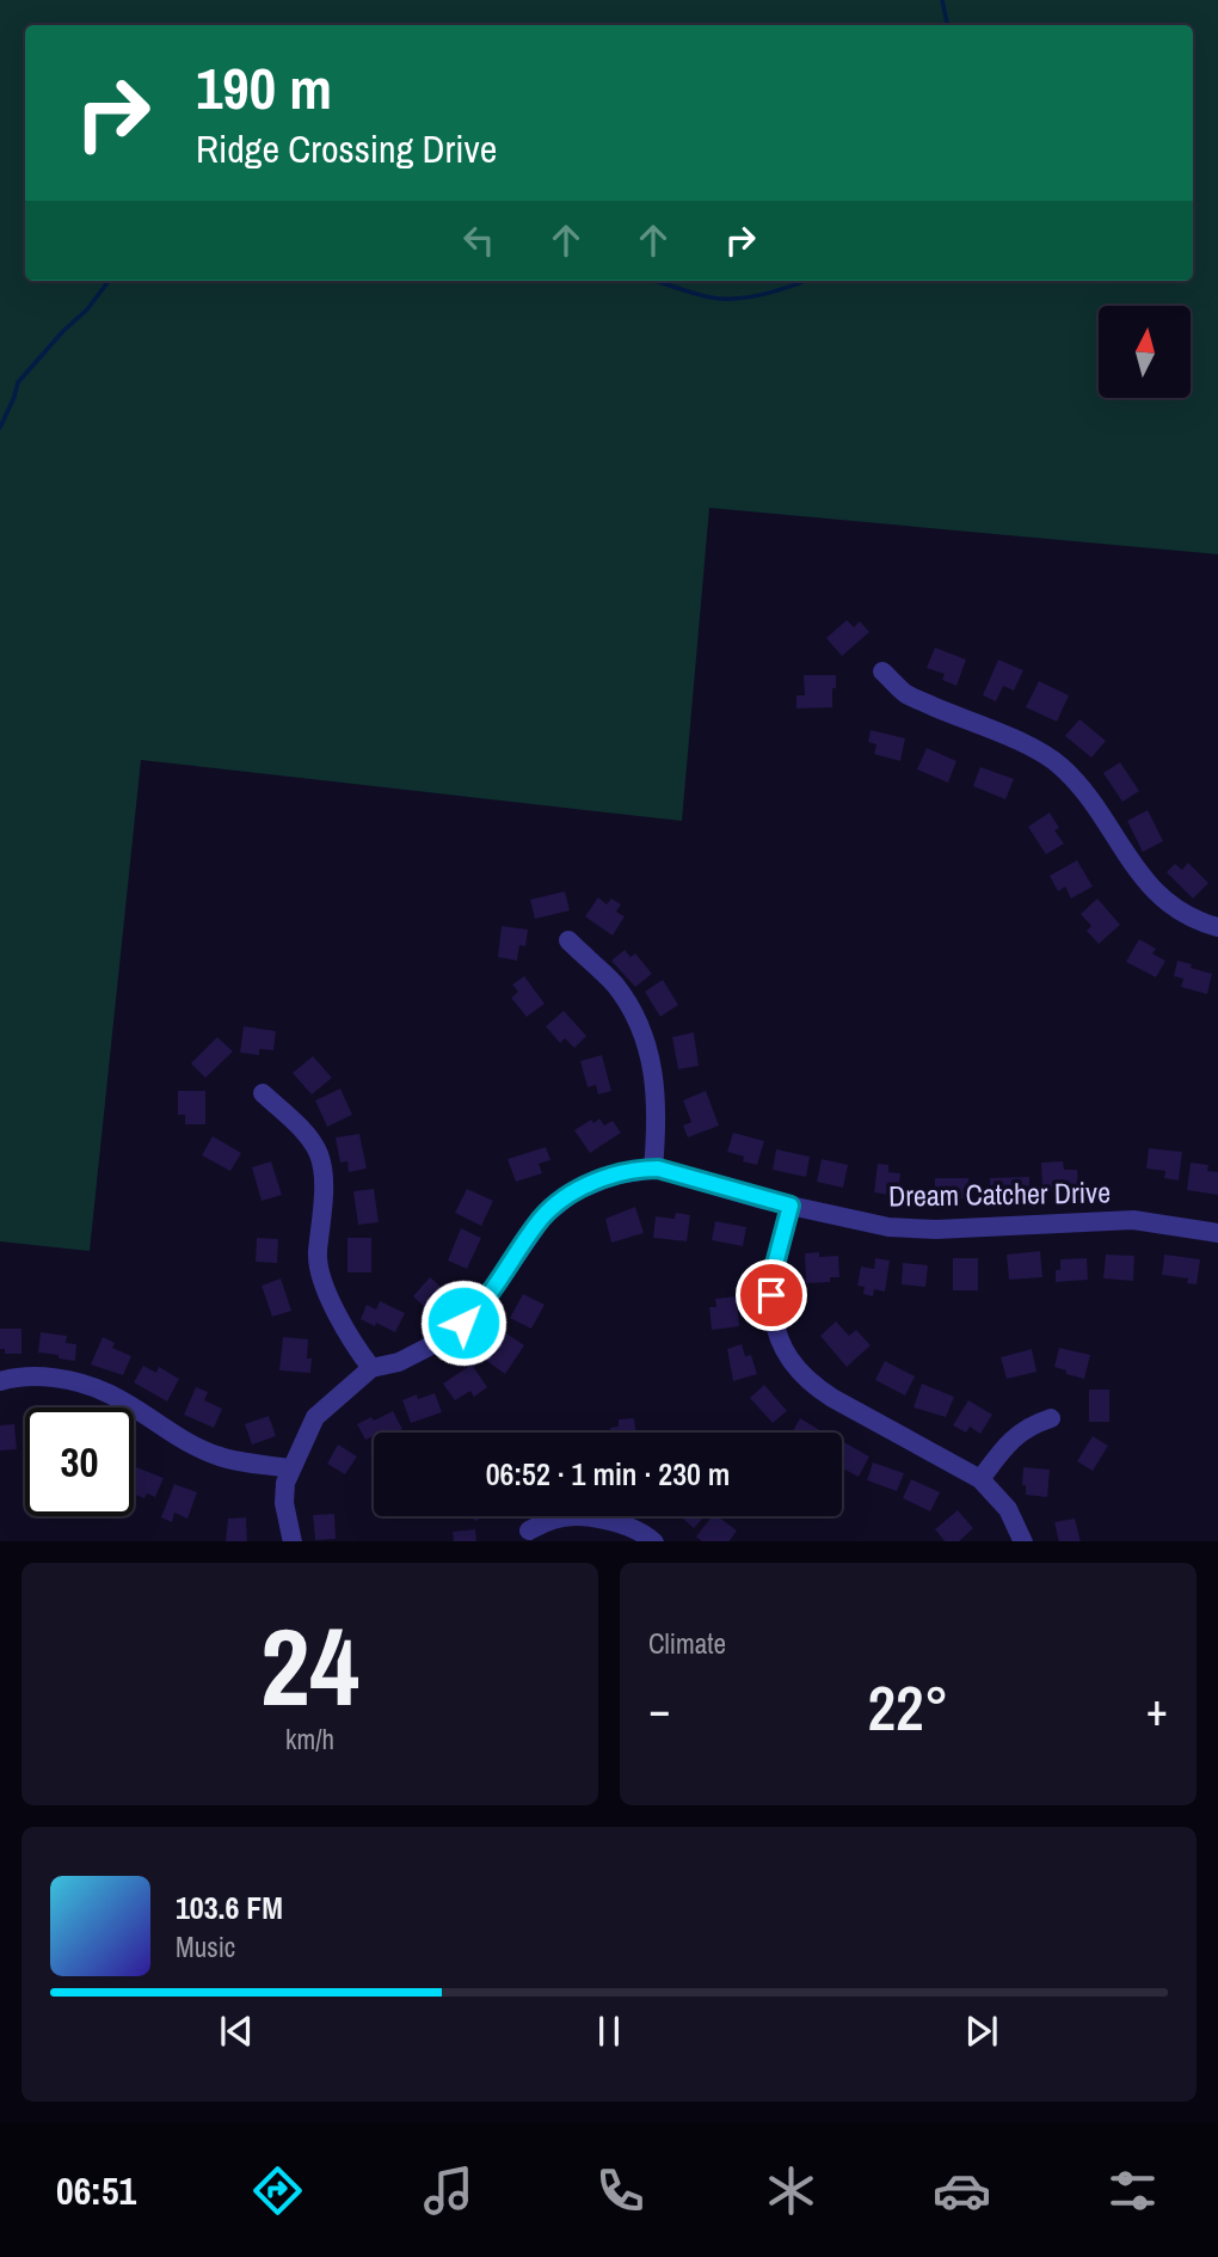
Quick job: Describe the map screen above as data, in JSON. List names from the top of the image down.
{
  "streets": {
    "street": ["Dream Catcher Drive"]
  },
  "north": "top",
  "page": {
    "turn": ["190 m", "Ridge Crossing Drive"],
    "limit": "30",
    "trip": "06:52 · 1 min · 230 m",
    "tile": [
      ["24", "km/h"],
      "Climate"
    ],
    "heat": ["−", "22°", "+"],
    "song": ["103.6 FM", "Music"],
    "tabs": "06:51"
  }
}
